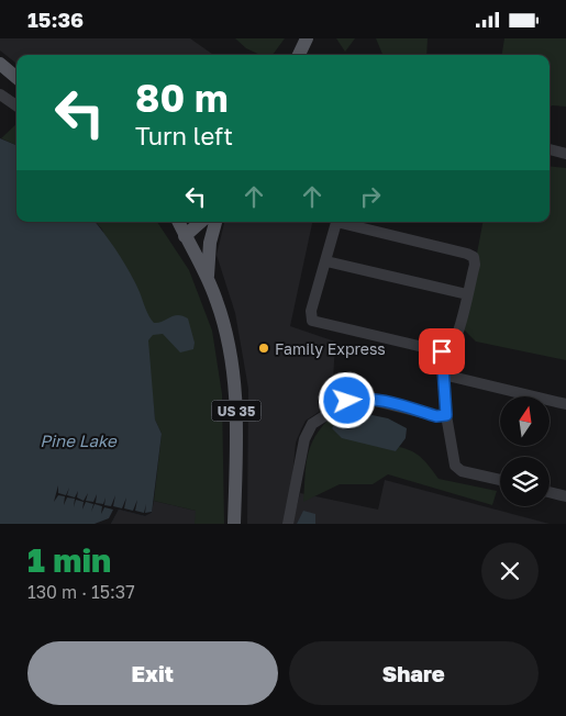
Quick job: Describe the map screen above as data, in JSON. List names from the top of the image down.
{
  "streets": {
    "main road": ["US 35"]
  },
  "water": ["Pine Lake"],
  "places": ["Family Express"],
  "north": "top",
  "page": {
    "status": "15:36",
    "turn": ["80 m", "Turn left"],
    "heading": ["1 min", "130 m · 15:37"],
    "buttons": ["Exit", "Share"]
  }
}
